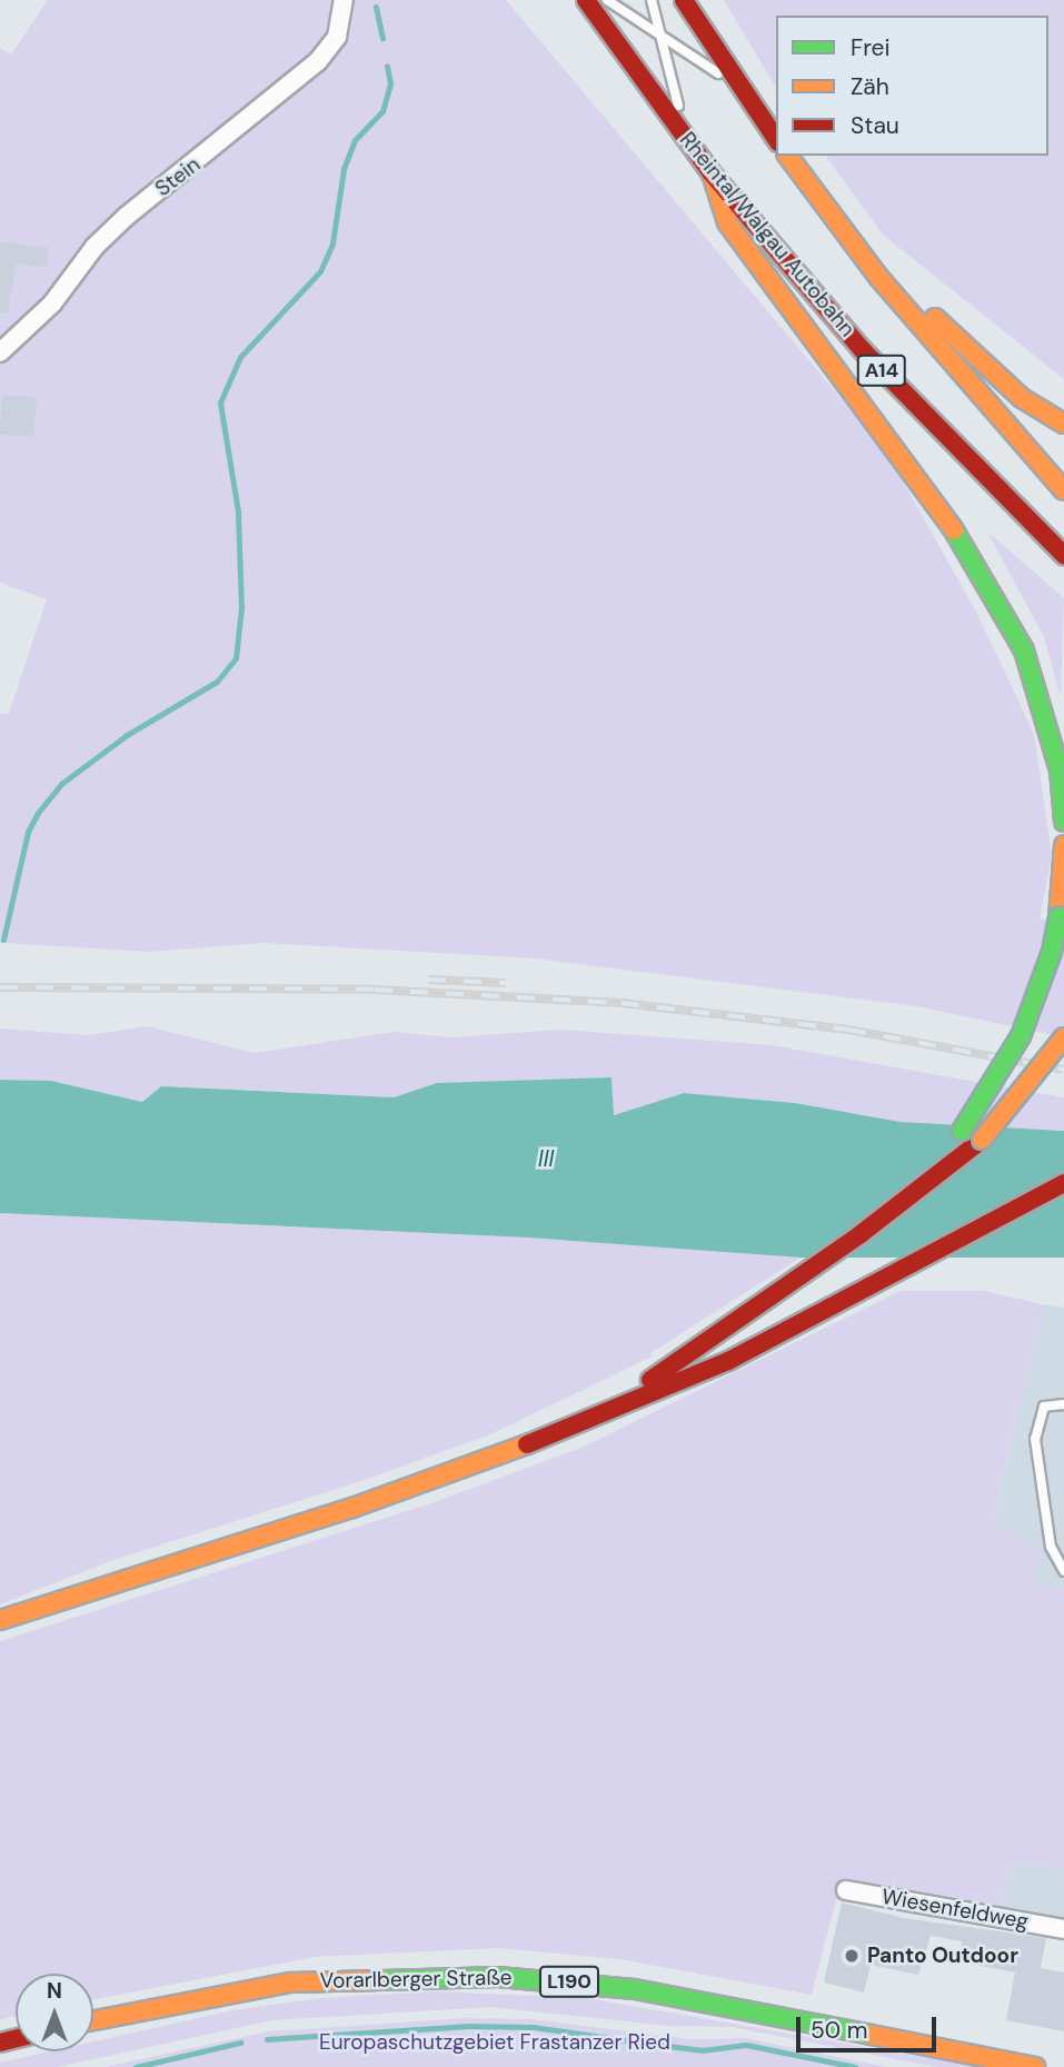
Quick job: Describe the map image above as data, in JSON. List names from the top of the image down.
{
  "streets": {
    "main road": [
      "Rheintal/Walgau Autobahn",
      "A14",
      "Vorarlberger Straße",
      "L190"
    ],
    "street": ["Stein", "Wiesenfeldweg"]
  },
  "crossings": [
    ["Vorarlberger Straße", "L190"]
  ],
  "water": ["Ill"],
  "parks": ["Europaschutzgebiet Frastanzer Ried"],
  "places": ["Panto Outdoor"],
  "legend": ["Frei", "Zäh", "Stau"],
  "scale_bar": "50 m",
  "north": "top"
}
